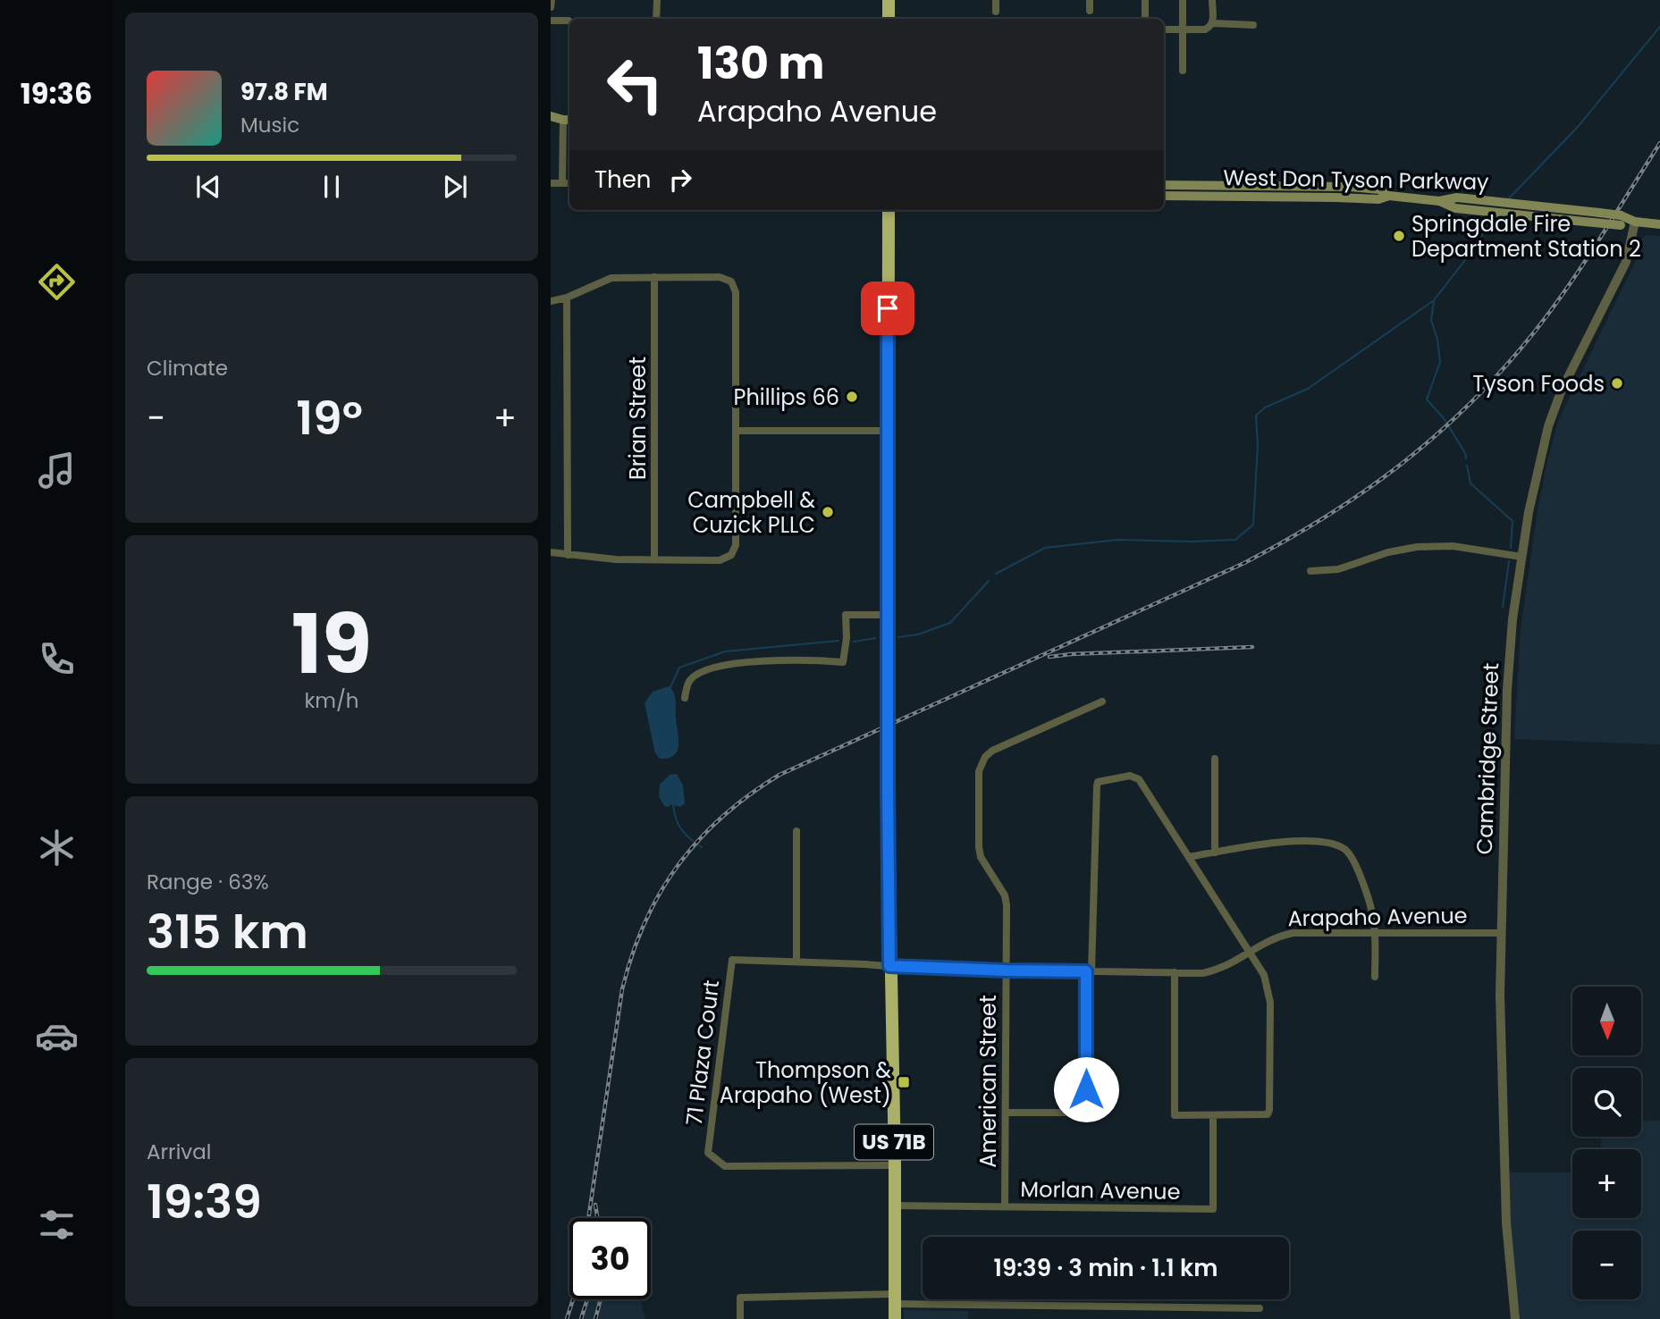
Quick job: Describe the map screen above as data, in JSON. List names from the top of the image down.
{
  "streets": {
    "highway": ["US 71B"],
    "main road": ["West Don Tyson Parkway"],
    "street": [
      "Brian Street",
      "Cambridge Street",
      "Arapaho Avenue",
      "71 Plaza Court",
      "American Street",
      "Morlan Avenue"
    ]
  },
  "crossings": [
    ["West Don Tyson Parkway", "Cambridge Street"],
    ["Cambridge Street", "Arapaho Avenue"],
    ["Arapaho Avenue", "71 Plaza Court"],
    ["Arapaho Avenue", "American Street"],
    ["Arapaho Avenue", "US 71B"],
    ["71 Plaza Court", "US 71B"],
    ["American Street", "Morlan Avenue"],
    ["US 71B", "Morlan Avenue"]
  ],
  "places": {
    "other": [
      "Springdale Fire Department Station 2",
      "Tyson Foods",
      "Phillips 66",
      "Campbell & Cuzick PLLC"
    ],
    "transit": ["Thompson & Arapaho (West)"]
  },
  "north": "bottom",
  "page": {
    "tabs": "19:36",
    "turn": ["130 m", "Arapaho Avenue"],
    "song": ["97.8 FM", "Music"],
    "then": "Then",
    "tile": [
      "Climate",
      ["19", "km/h"],
      ["Range · 63%", "315 km"],
      ["Arrival", "19:39"]
    ],
    "heat": ["−", "19°", "+"],
    "map_buttons": ["+", "−"],
    "limit": "30",
    "trip": "19:39 · 3 min · 1.1 km"
  }
}
